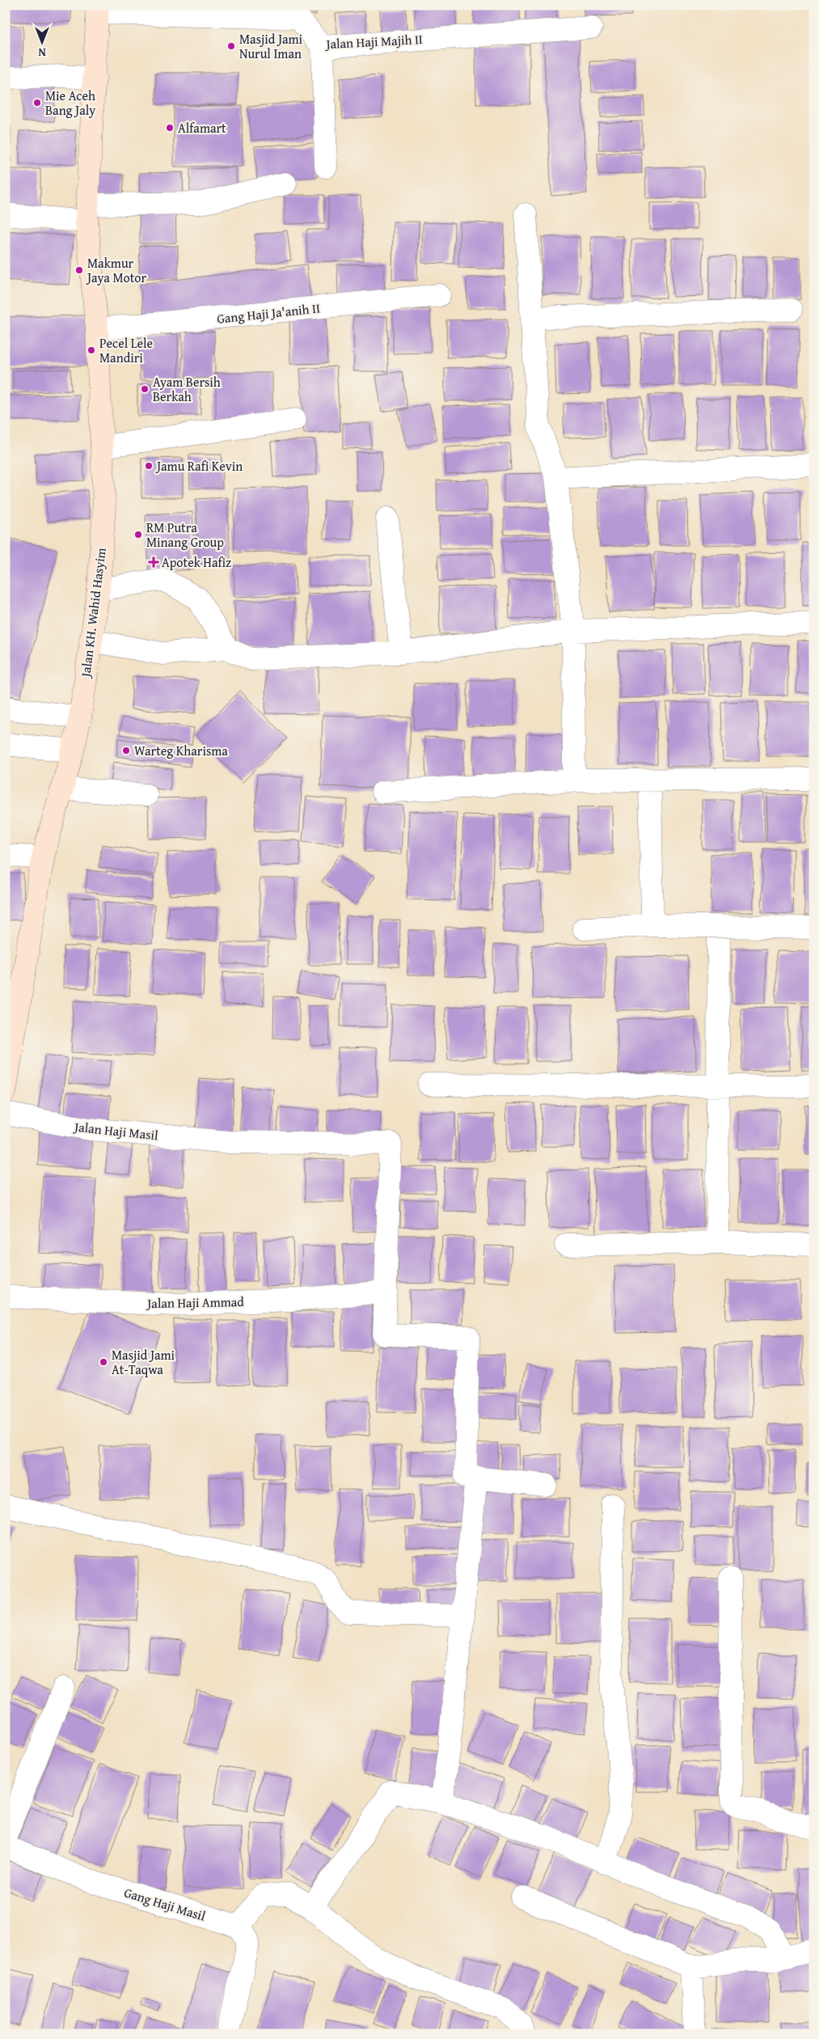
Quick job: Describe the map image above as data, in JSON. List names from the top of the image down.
{
  "streets": {
    "street": [
      "Jalan Haji Majih II",
      "Gang Haji Ja'anih II",
      "Jalan KH. Wahid Hasyim",
      "Jalan Haji Masil",
      "Jalan Haji Ammad",
      "Gang Haji Masil"
    ]
  },
  "crossings": [
    ["Jalan Haji Majih II", "Jalan KH. Wahid Hasyim"],
    ["Gang Haji Ja'anih II", "Jalan KH. Wahid Hasyim"],
    ["Jalan Haji Masil", "Jalan Haji Ammad"]
  ],
  "places": {
    "other": [
      "Masjid Jami Nurul Iman",
      "Mie Aceh Bang Jaly",
      "Alfamart",
      "Makmur Jaya Motor",
      "Pecel Lele Mandiri",
      "Ayam Bersih Berkah",
      "Jamu Rafi Kevin",
      "RM Putra Minang Group",
      "Warteg Kharisma",
      "Masjid Jami At-Taqwa"
    ],
    "health": ["Apotek Hafiz"]
  },
  "north": "bottom"
}
